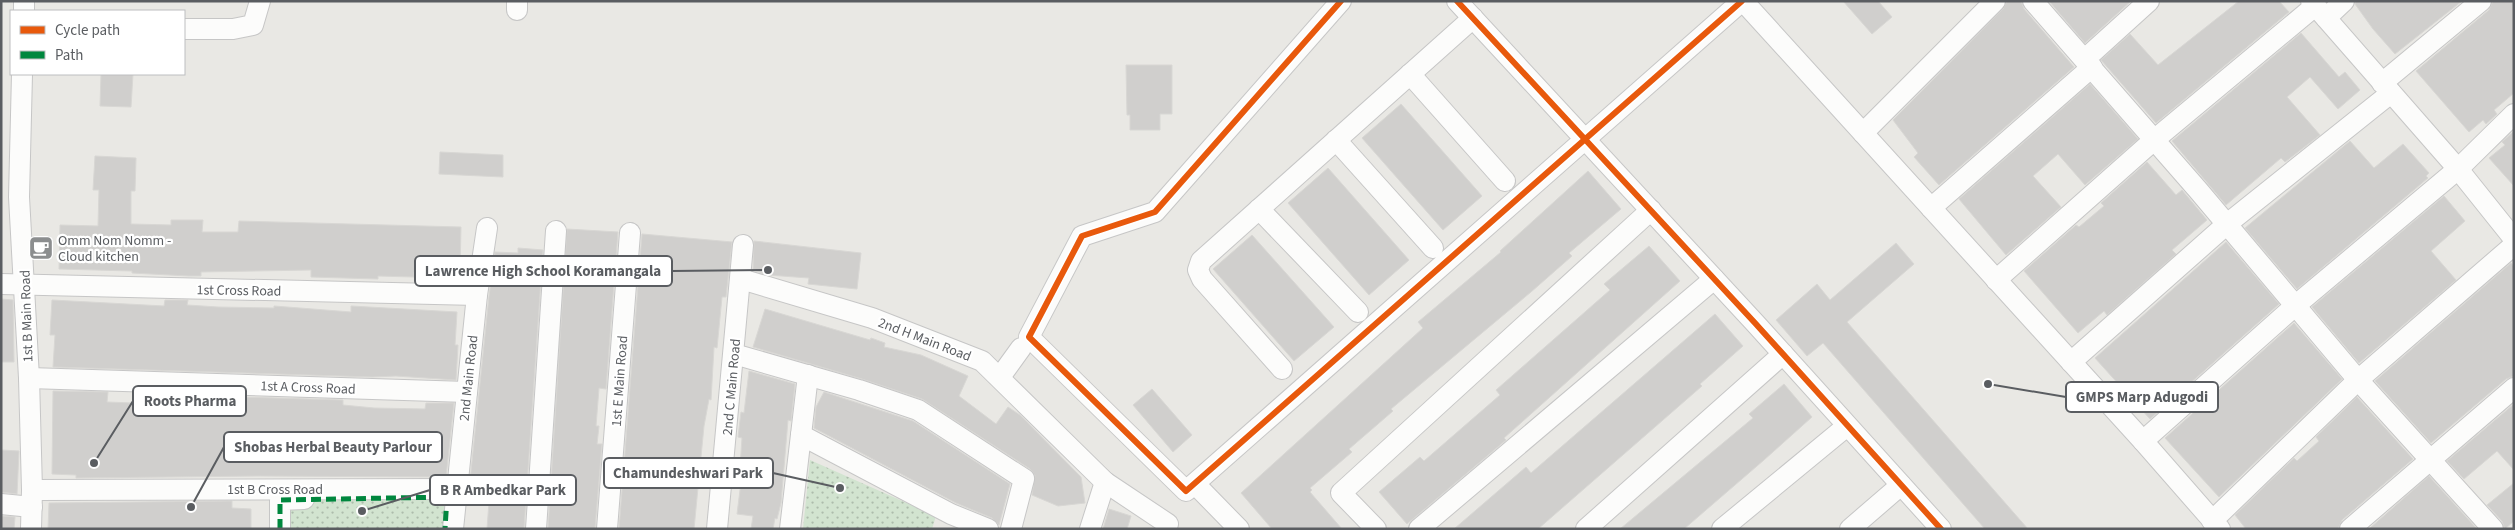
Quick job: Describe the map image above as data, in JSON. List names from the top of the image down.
{
  "streets": {
    "street": [
      "1st Cross Road",
      "1st B Main Road",
      "2nd H Main Road",
      "2nd Main Road",
      "1st E Main Road",
      "1st A Cross Road",
      "2nd C Main Road",
      "1st B Cross Road"
    ]
  },
  "crossings": [
    ["1st Cross Road", "1st B Main Road"],
    ["1st Cross Road", "2nd Main Road"],
    ["1st B Main Road", "1st A Cross Road"],
    ["1st B Main Road", "1st B Cross Road"],
    ["2nd H Main Road", "2nd C Main Road"],
    ["2nd Main Road", "1st A Cross Road"],
    ["2nd Main Road", "1st B Cross Road"]
  ],
  "places": {
    "cafe": ["Omm Nom Nomm - Cloud kitchen"],
    "other": [
      "Lawrence High School Koramangala",
      "GMPS Marp Adugodi",
      "Roots Pharma",
      "Chamundeshwari Park",
      "Shobas Herbal Beauty Parlour",
      "B R Ambedkar Park"
    ]
  },
  "legend": ["Cycle path", "Path"]
}
